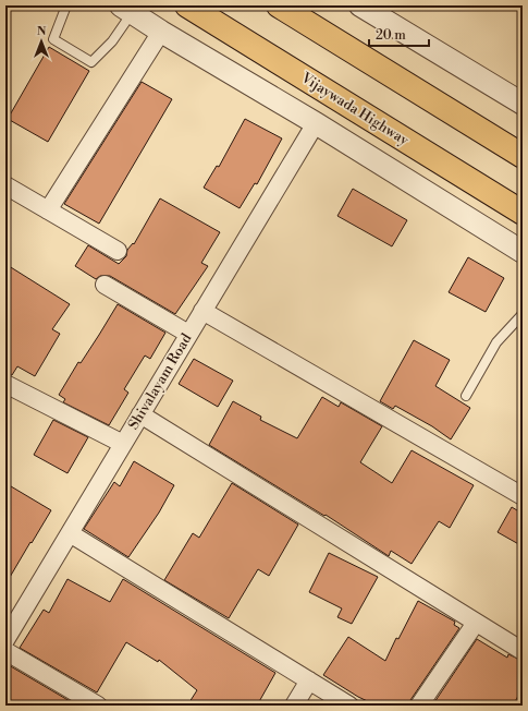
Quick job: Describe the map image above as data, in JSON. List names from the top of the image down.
{
  "streets": {
    "highway": ["Vijaywada Highway"],
    "street": ["Shivalayam Road"]
  },
  "scale_bar": "20 m",
  "north": "top"
}
